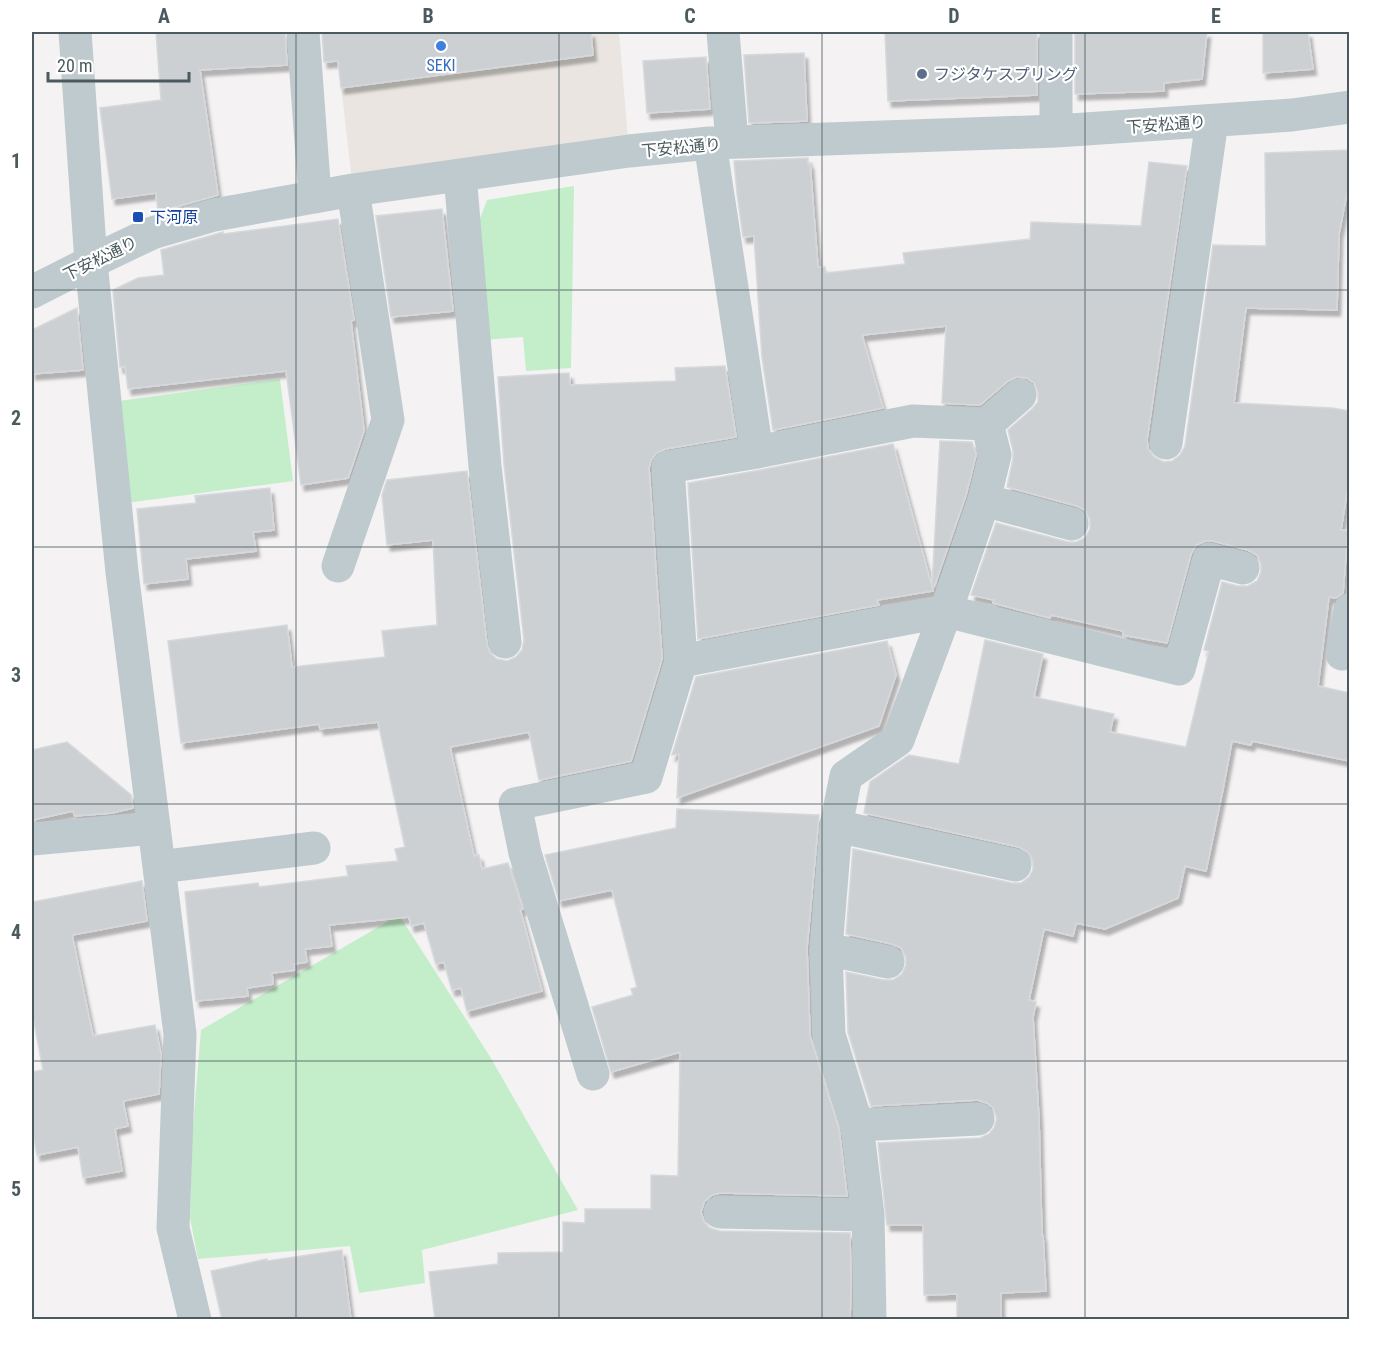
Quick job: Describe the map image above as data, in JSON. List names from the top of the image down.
{
  "streets": {
    "street": ["下安松通り"]
  },
  "places": {
    "other": ["SEKI", "フジタケスプリング"],
    "transit": ["下河原"]
  },
  "scale_bar": "20 m",
  "grid": {
    "columns": [
      "A",
      "B",
      "C",
      "D",
      "E"
    ],
    "rows": [
      "1",
      "2",
      "3",
      "4",
      "5"
    ]
  }
}
